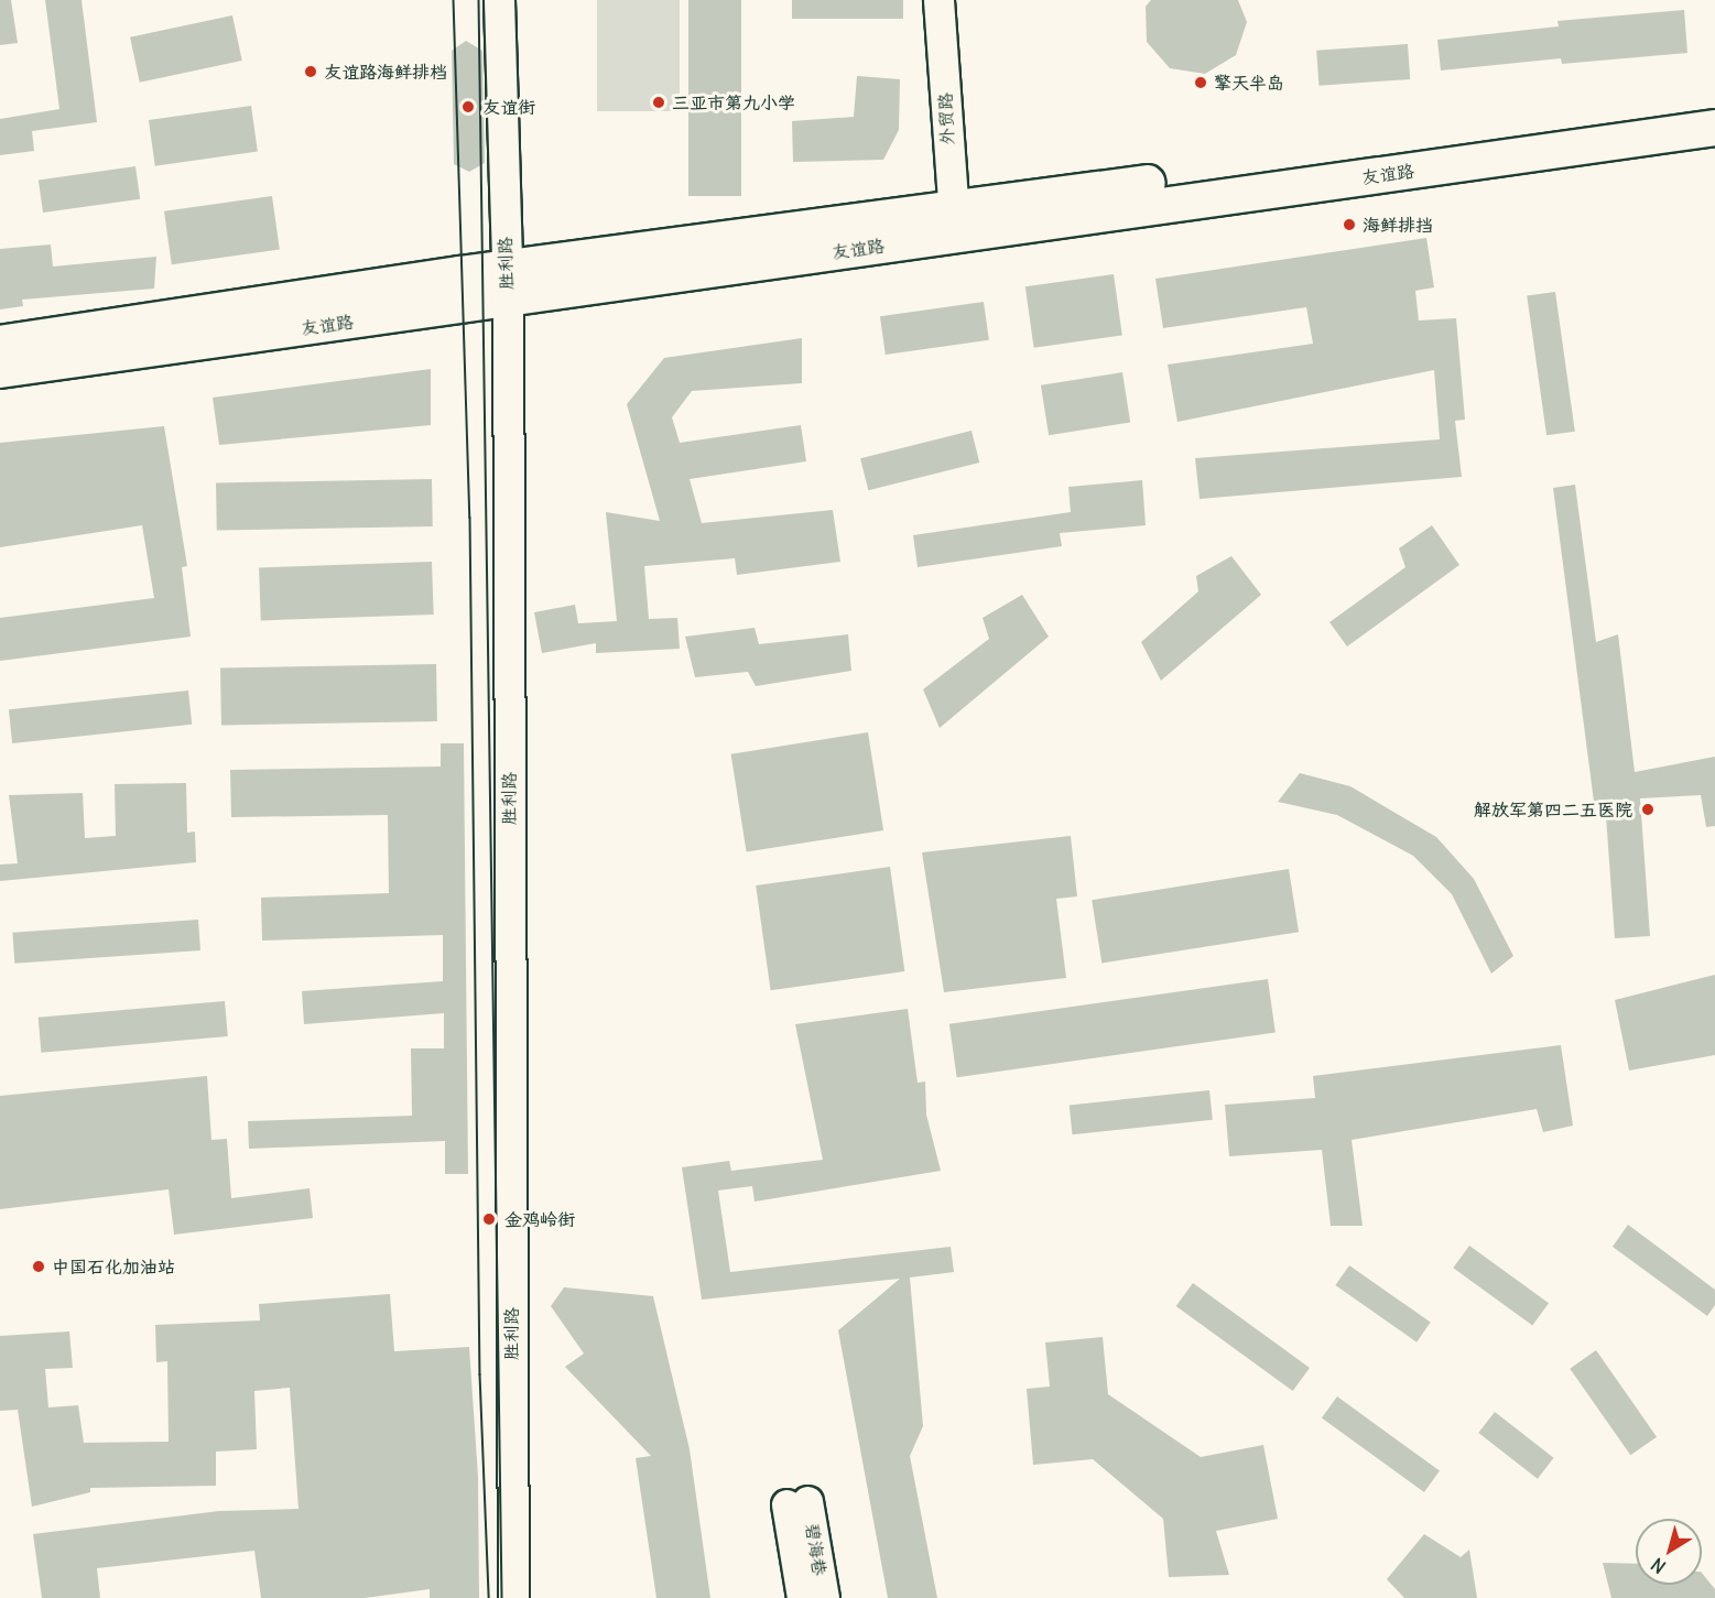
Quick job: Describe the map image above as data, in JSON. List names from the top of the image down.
{
  "streets": {
    "main road": ["友谊路"],
    "street": ["外贸路", "胜利路", "碧海巷"]
  },
  "crossings": [
    ["外贸路", "友谊路"],
    ["友谊路", "胜利路"]
  ],
  "places": [
    "友谊路海鲜排档",
    "擎天半岛",
    "三亚市第九小学",
    "友谊街",
    "海鲜排挡",
    "解放军第四二五医院",
    "金鸡岭街",
    "中国石化加油站"
  ],
  "north": "bottom left"
}
